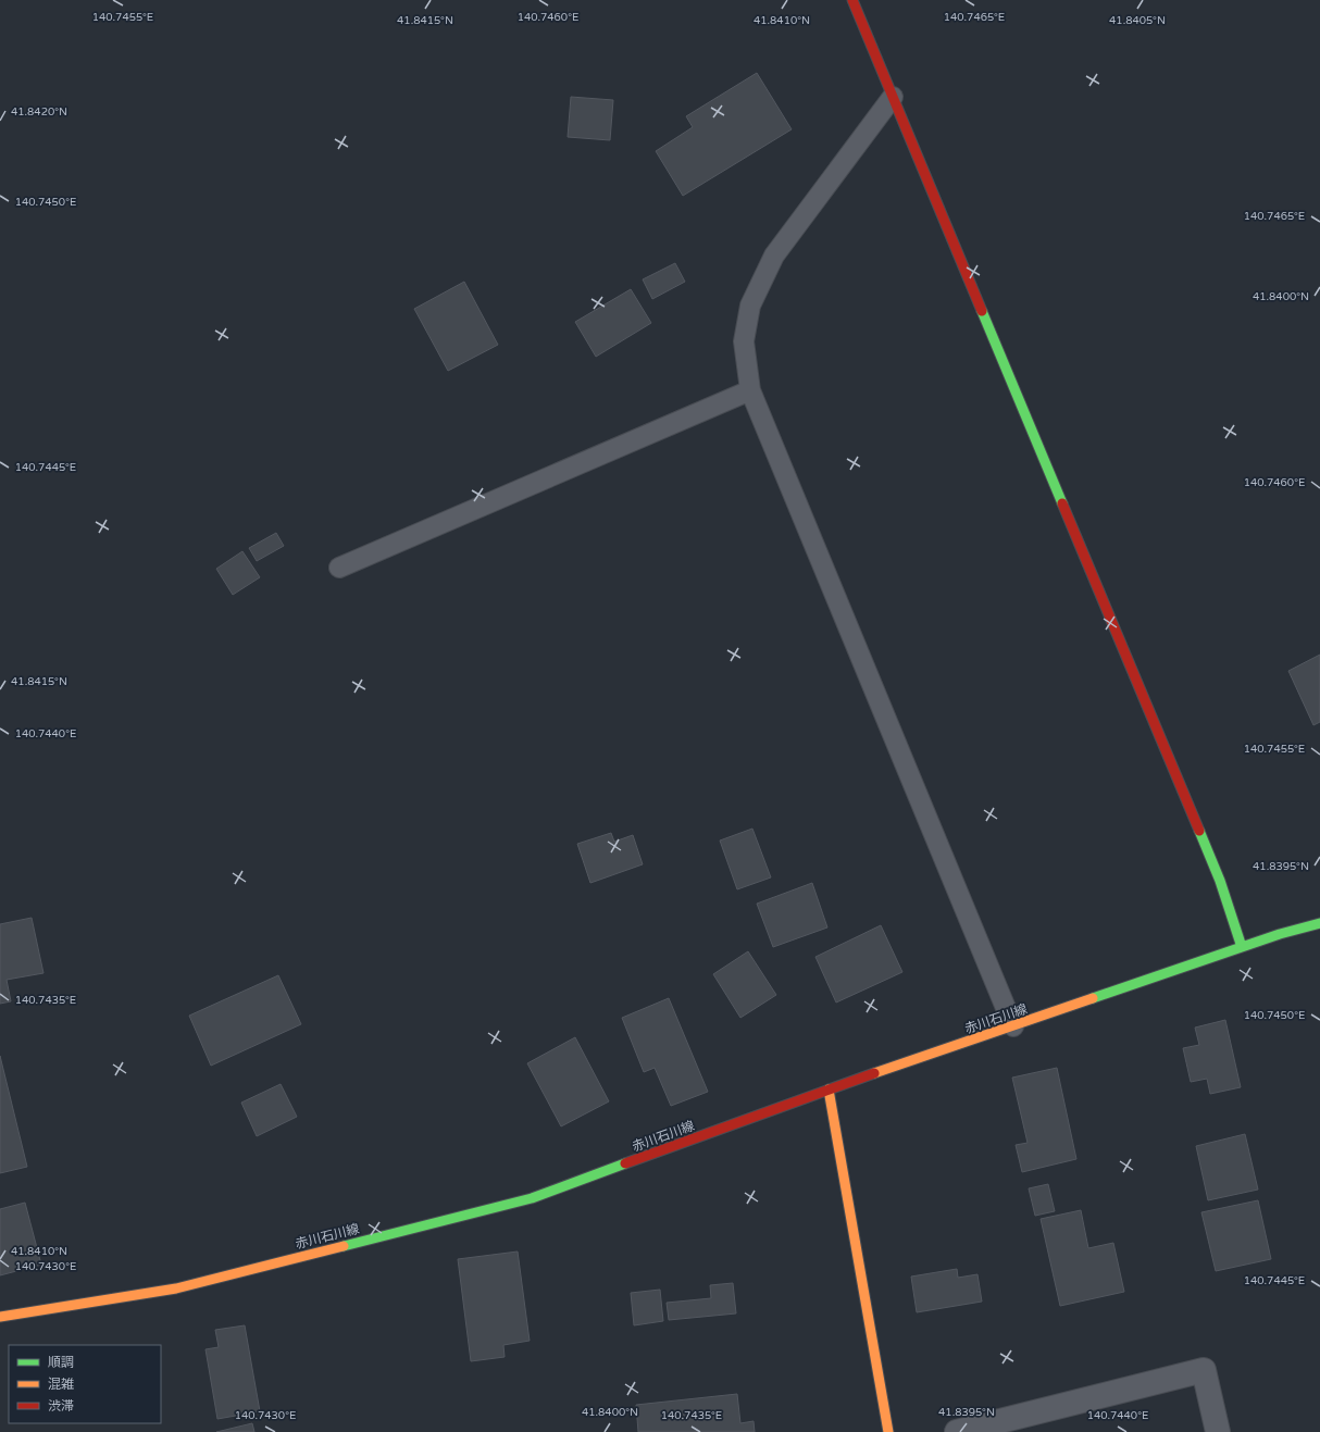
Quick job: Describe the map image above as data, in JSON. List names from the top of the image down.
{
  "streets": {
    "street": ["赤川石川線"]
  },
  "legend": ["順調", "混雑", "渋滞"],
  "coordinates": [
    "140.7455°E",
    "140.7460°E",
    "140.7465°E",
    "41.8415°N",
    "41.8410°N",
    "41.8405°N",
    "41.8420°N",
    "140.7450°E",
    "41.8400°N",
    "140.7445°E",
    "140.7440°E",
    "41.8395°N",
    "140.7435°E",
    "140.7430°E"
  ]
}
